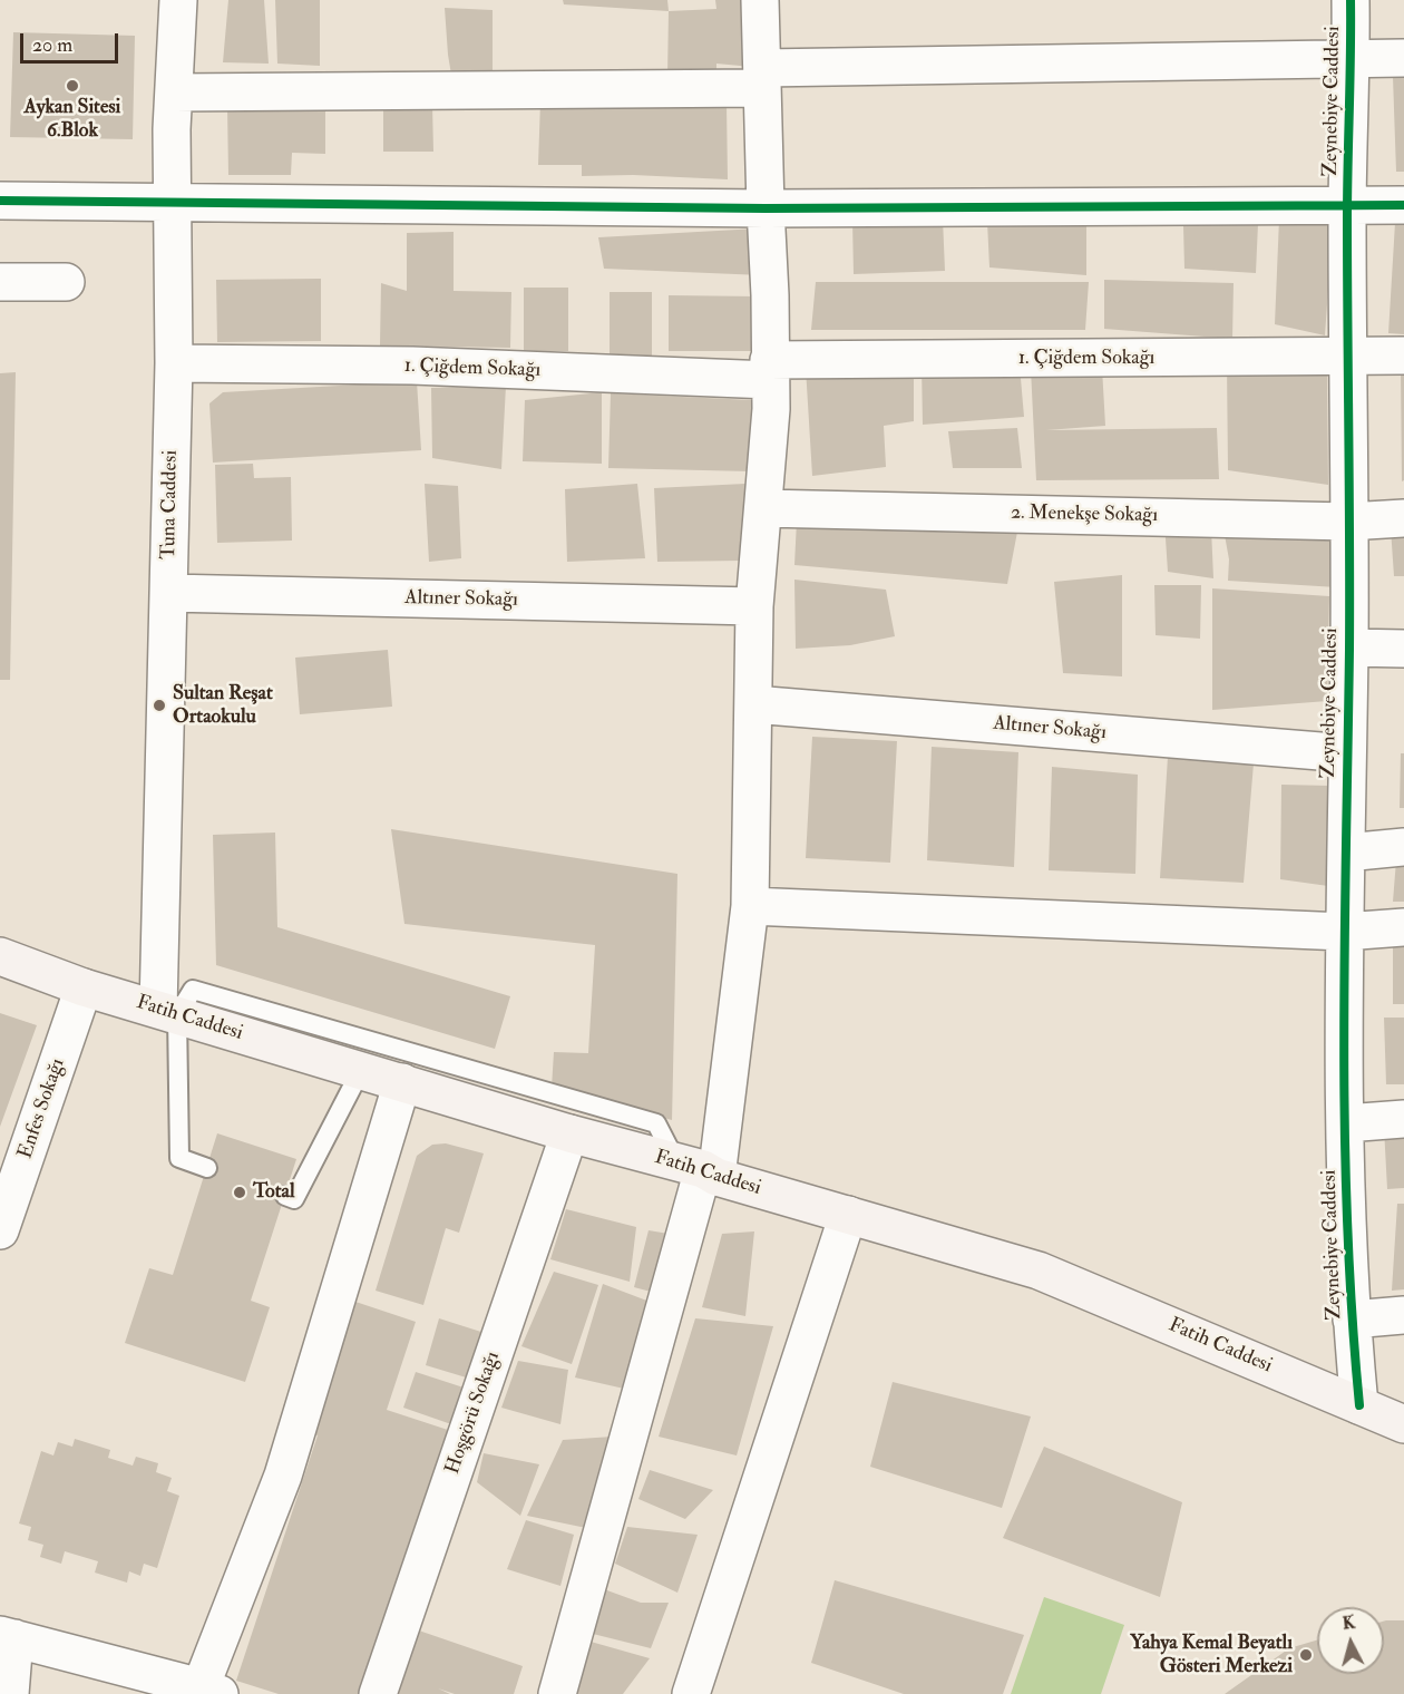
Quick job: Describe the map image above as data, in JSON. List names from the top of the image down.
{
  "streets": {
    "main road": ["Fatih Caddesi"],
    "street": [
      "Zeynebiye Caddesi",
      "1. Çiğdem Sokağı",
      "Tuna Caddesi",
      "2. Menekşe Sokağı",
      "Altıner Sokağı",
      "Enfes Sokağı",
      "Hoşgörü Sokağı"
    ]
  },
  "crossings": [
    ["Zeynebiye Caddesi", "1. Çiğdem Sokağı"],
    ["Zeynebiye Caddesi", "2. Menekşe Sokağı"],
    ["Zeynebiye Caddesi", "Altıner Sokağı"],
    ["Zeynebiye Caddesi", "Fatih Caddesi"],
    ["1. Çiğdem Sokağı", "Tuna Caddesi"],
    ["Tuna Caddesi", "Altıner Sokağı"],
    ["Tuna Caddesi", "Fatih Caddesi"],
    ["Fatih Caddesi", "Enfes Sokağı"],
    ["Fatih Caddesi", "Hoşgörü Sokağı"]
  ],
  "places": [
    "Aykan Sitesi 6.Blok",
    "Sultan Reşat Ortaokulu",
    "Total",
    "Yahya Kemal Beyatlı Gösteri Merkezi"
  ],
  "scale_bar": "20 m",
  "north": "top"
}
